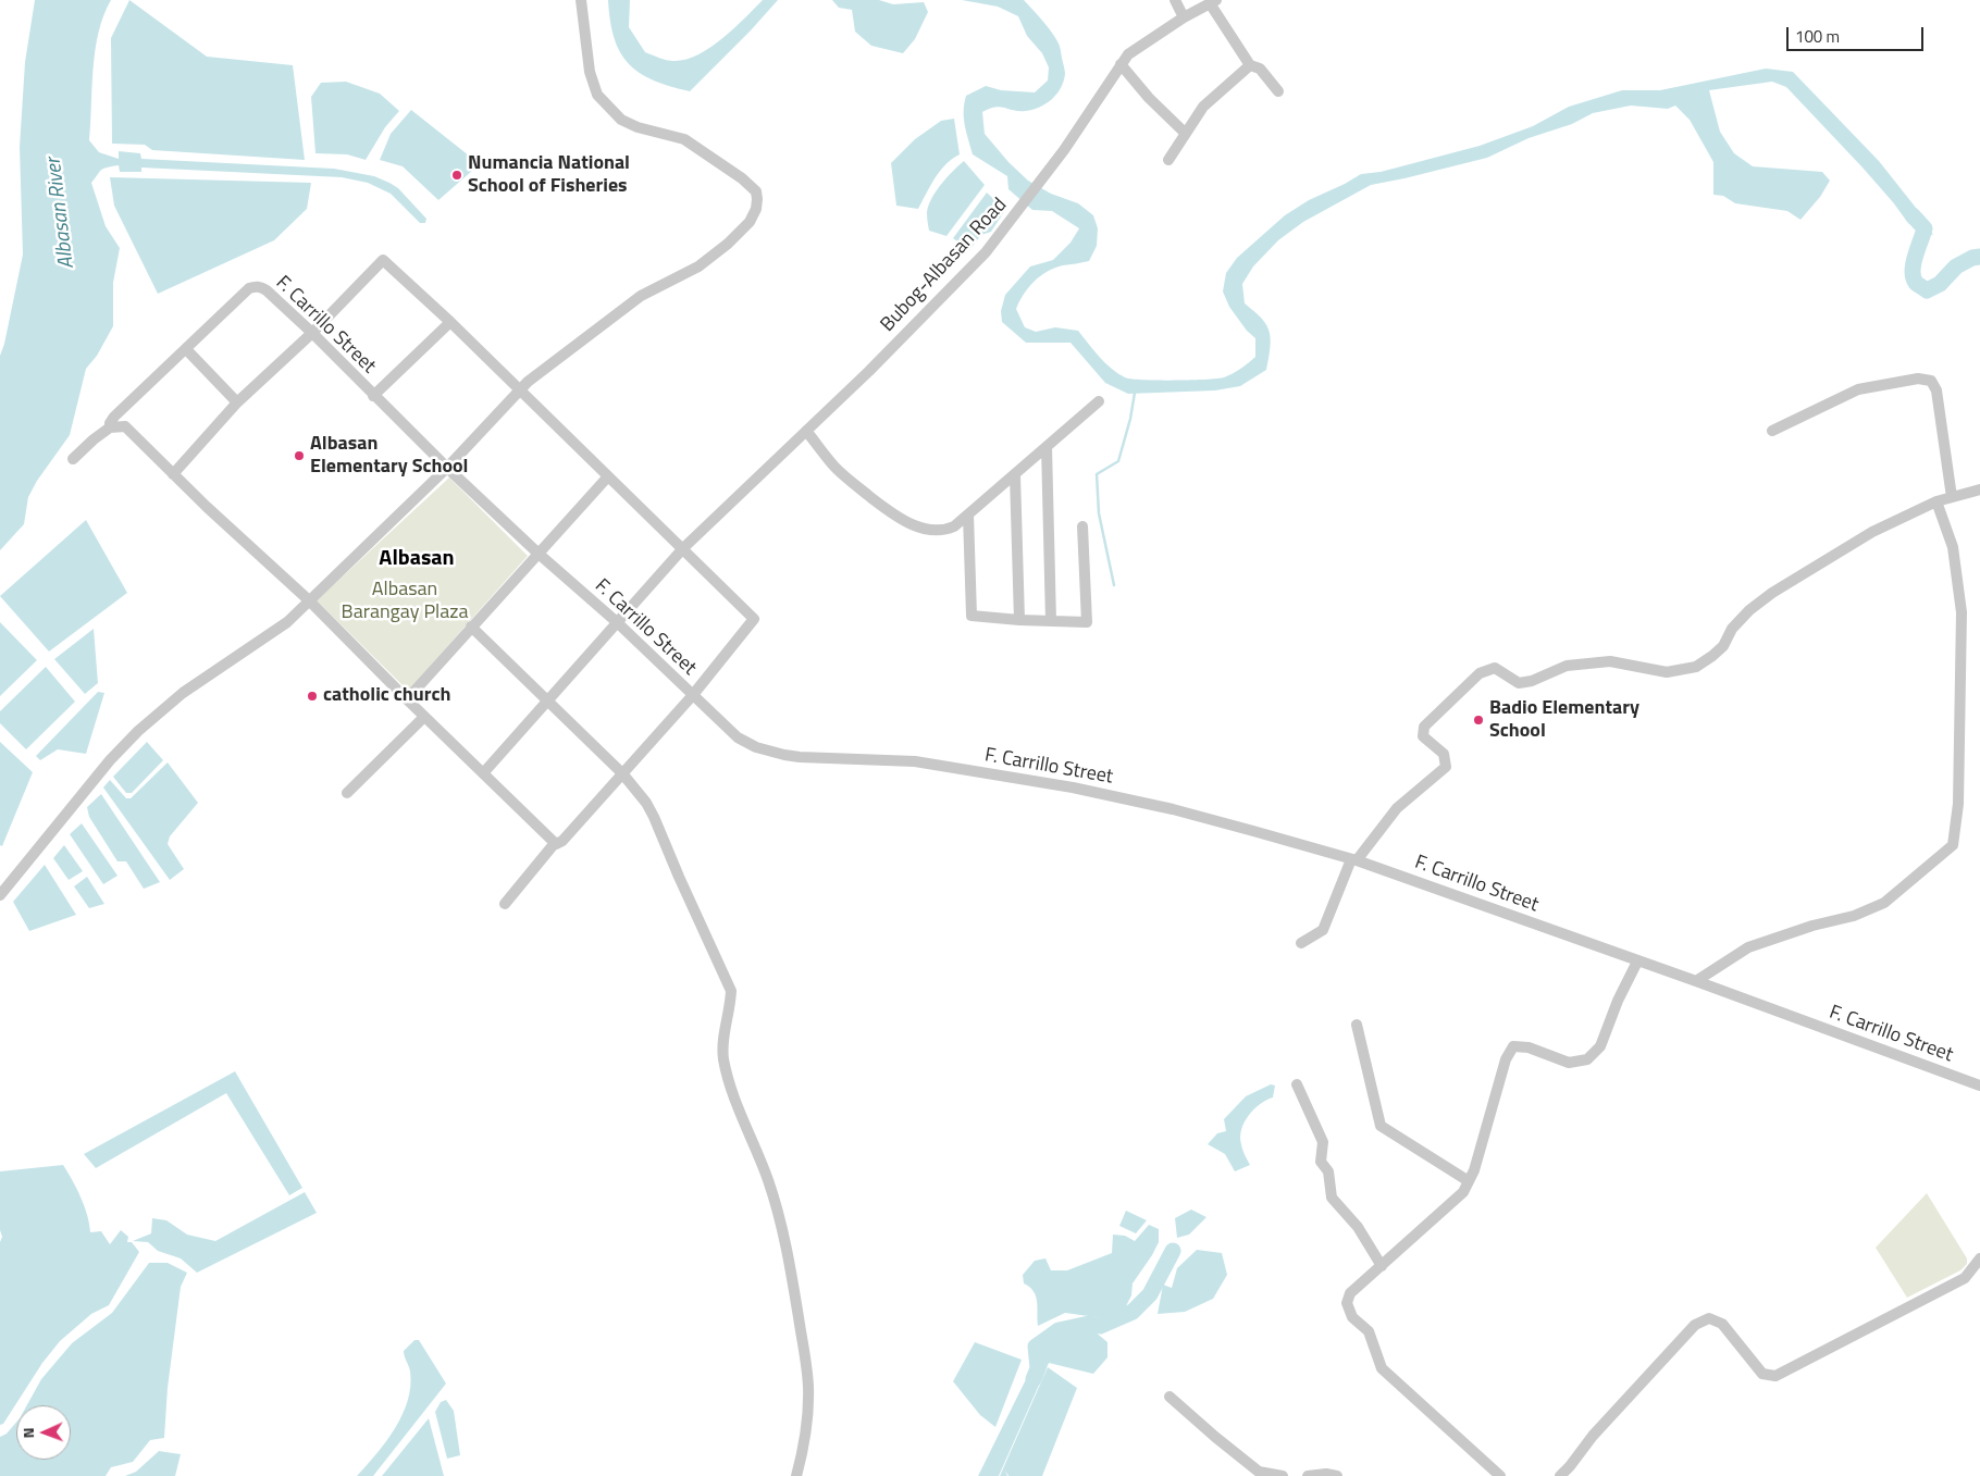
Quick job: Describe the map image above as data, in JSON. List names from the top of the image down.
{
  "streets": {
    "street": ["Bubog-Albasan Road", "F. Carrillo Street"]
  },
  "crossings": [
    ["Bubog-Albasan Road", "F. Carrillo Street"]
  ],
  "districts": ["Albasan"],
  "water": ["Albasan River"],
  "parks": ["Albasan Barangay Plaza"],
  "places": [
    "Numancia National School of Fisheries",
    "Albasan Elementary School",
    "catholic church",
    "Badio Elementary School"
  ],
  "scale_bar": "100 m",
  "north": "left"
}
